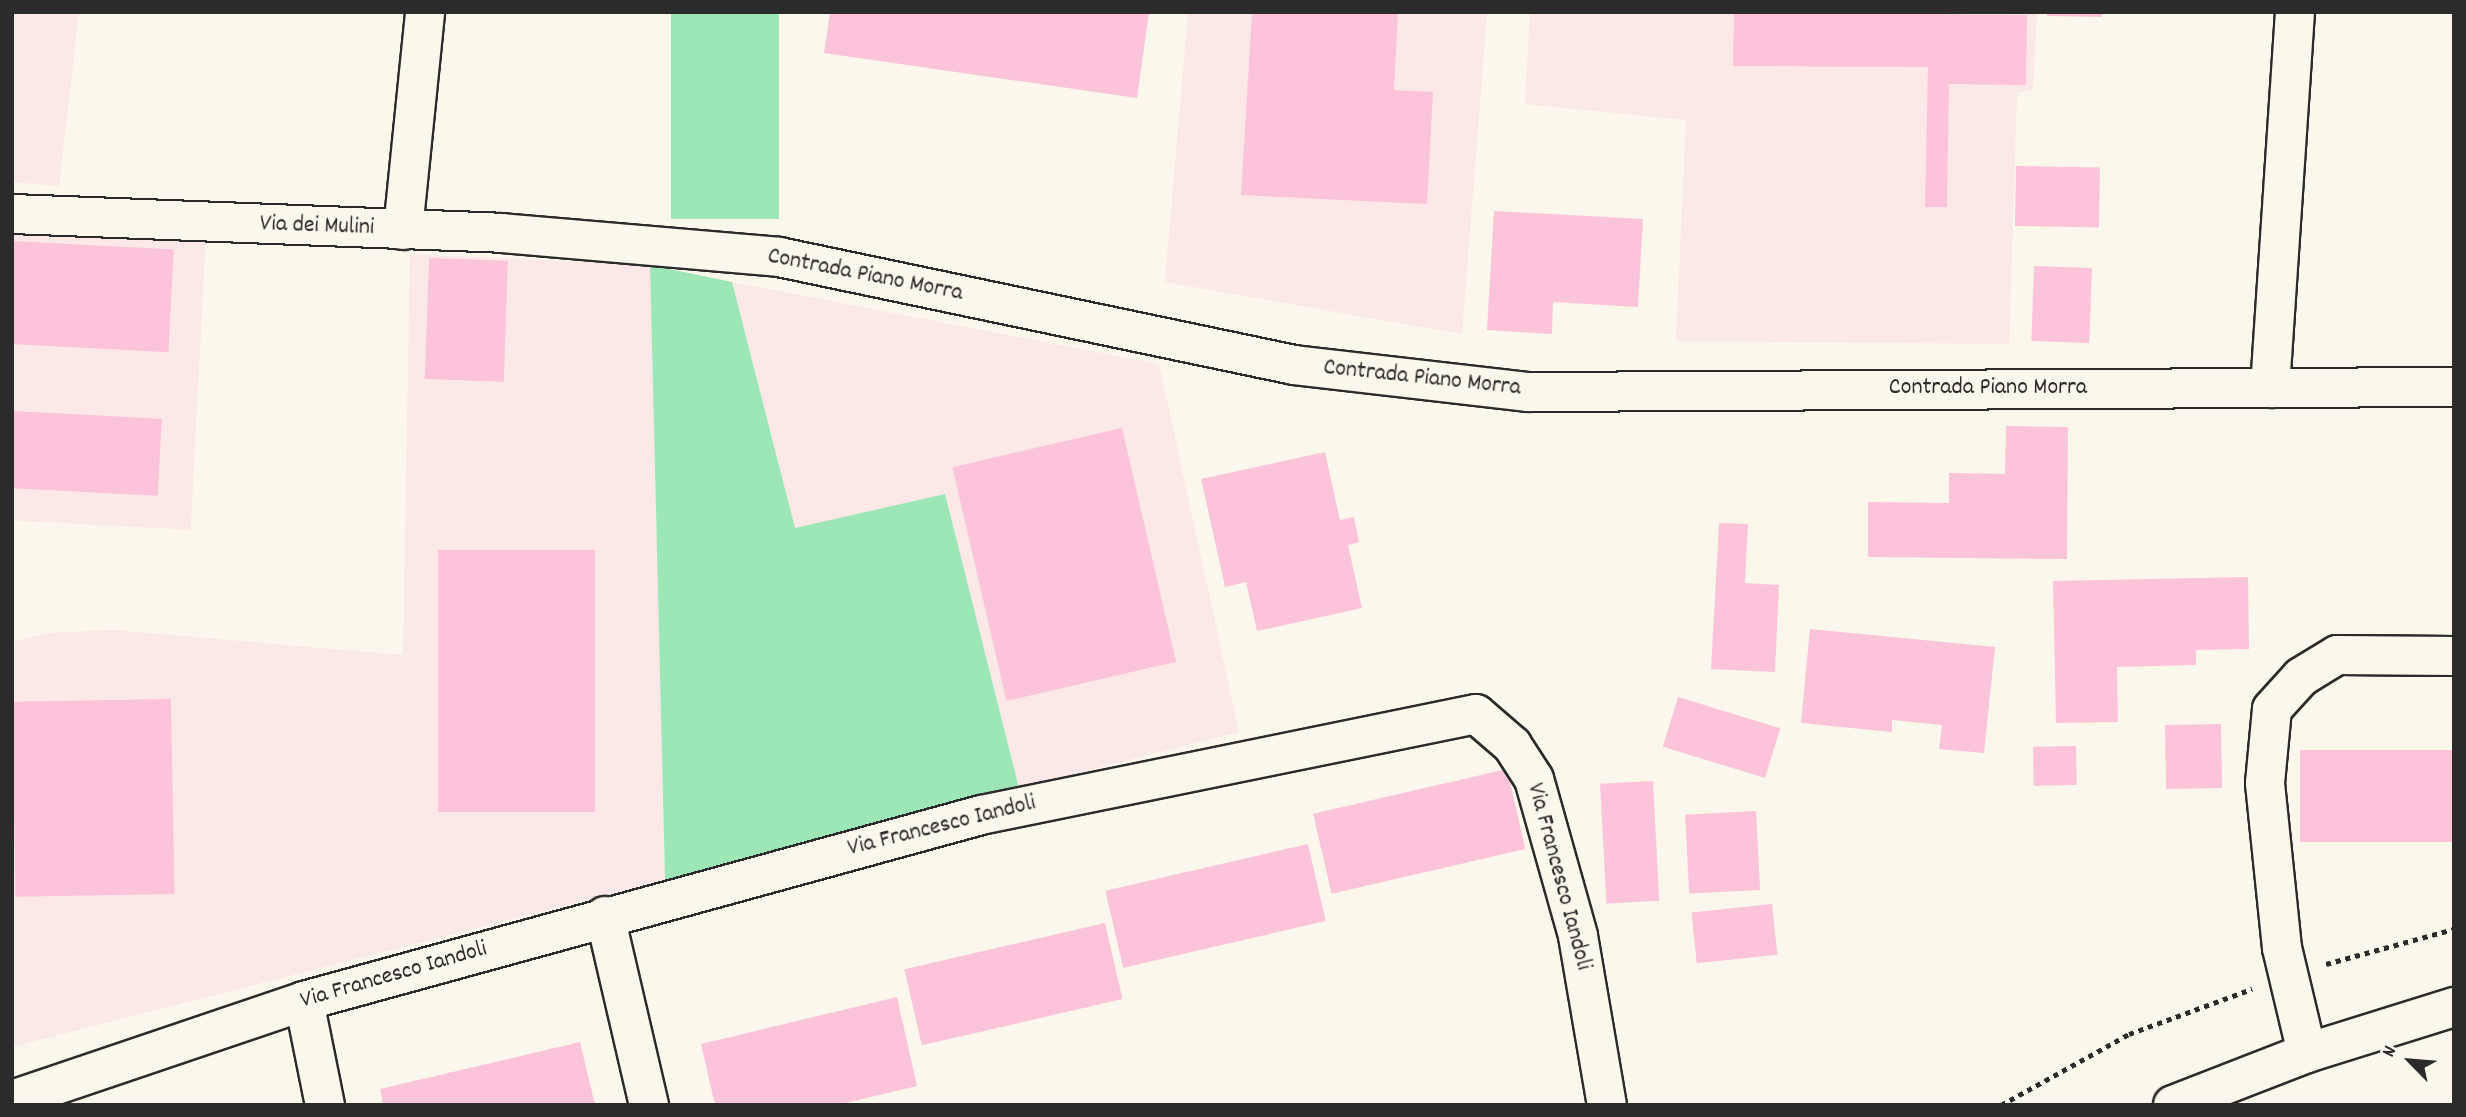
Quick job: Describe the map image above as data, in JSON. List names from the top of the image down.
{
  "streets": {
    "street": ["Via dei Mulini", "Contrada Piano Morra", "Via Francesco Iandoli"]
  },
  "crossings": [
    ["Via dei Mulini", "Contrada Piano Morra"]
  ],
  "north": "top left"
}
